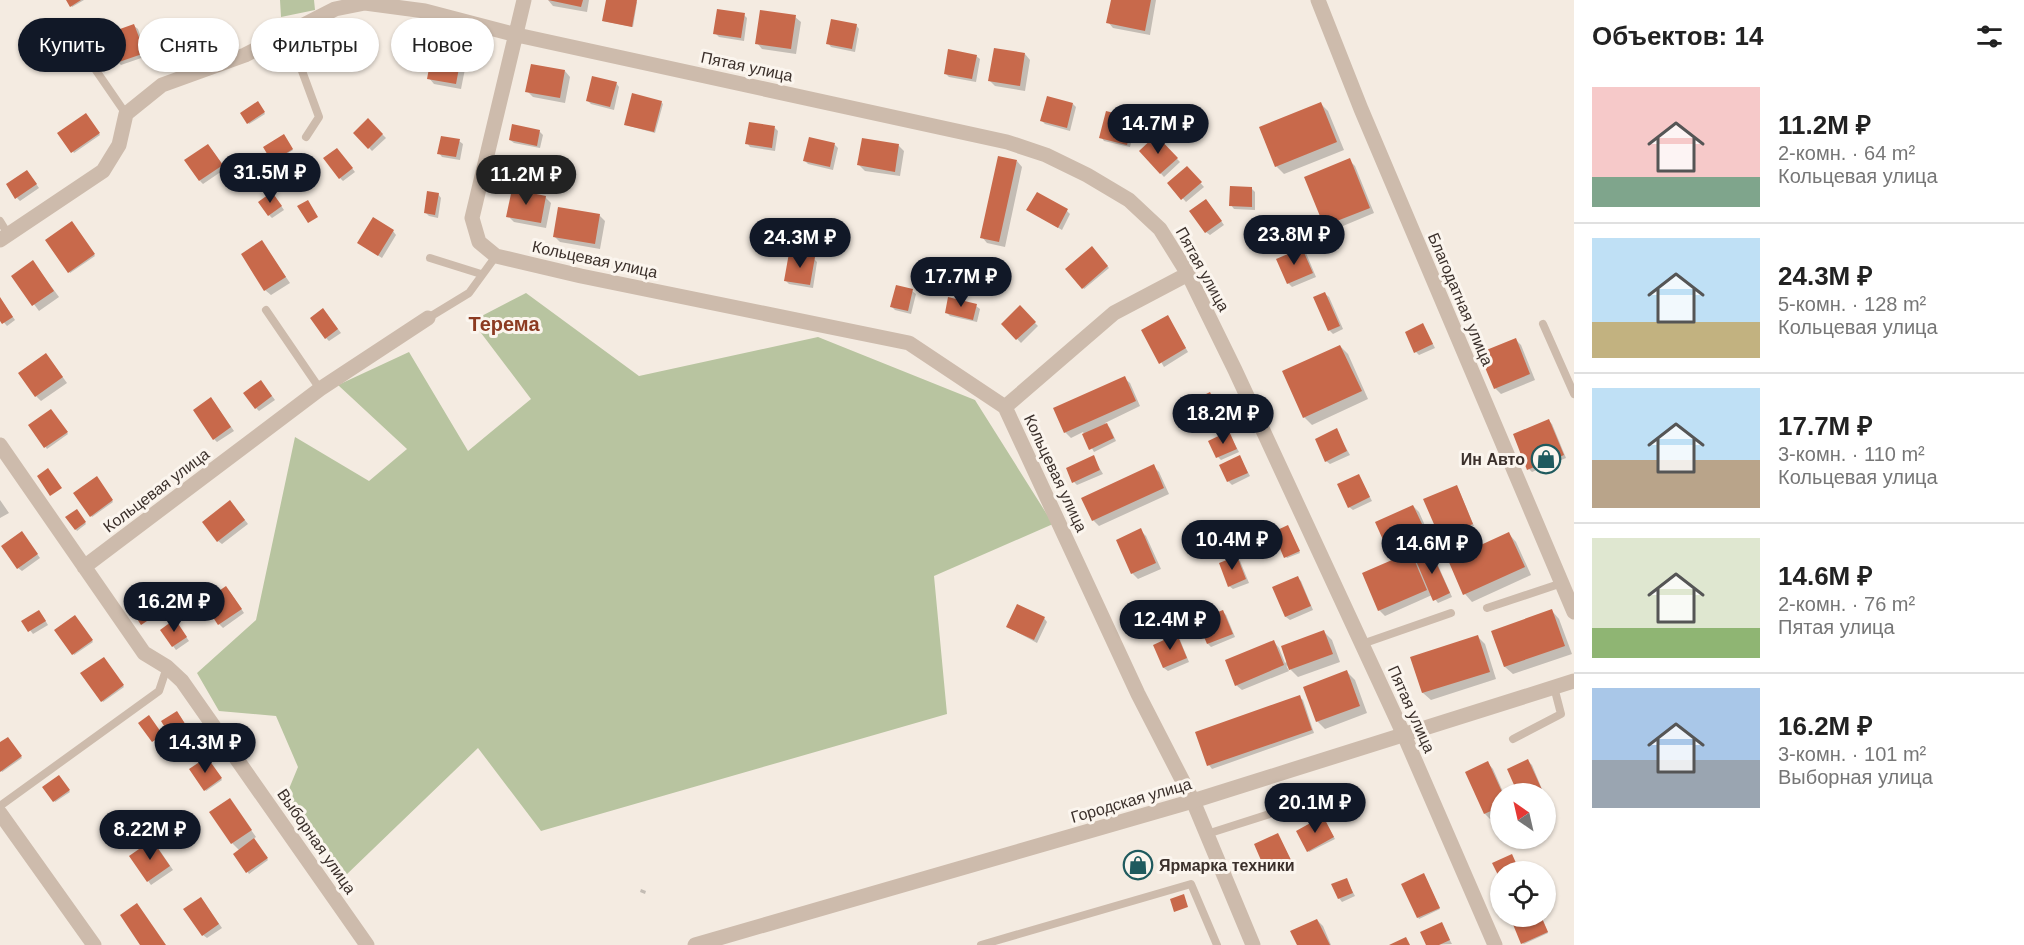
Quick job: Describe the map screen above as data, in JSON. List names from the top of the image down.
{
  "streets": {
    "street": [
      "Пятая улица",
      "Кольцевая улица",
      "Благодатная улица",
      "Городская улица",
      "Выборная улица"
    ]
  },
  "crossings": [
    ["Пятая улица", "Городская улица"],
    ["Кольцевая улица", "Городская улица"],
    ["Кольцевая улица", "Выборная улица"]
  ],
  "districts": ["Терема"],
  "places": {
    "shop": ["Ин Авто", "Ярмарка техники"]
  },
  "north": "top left",
  "page": {
    "heading": "Объектов: 14",
    "chip": [
      "Купить",
      "Снять",
      "Фильтры",
      "Новое"
    ],
    "list": [
      {
        "name": "11.2M ₽",
        "note": "2-комн. · 64 m² · Кольцевая улица"
      },
      {
        "name": "24.3M ₽",
        "note": "5-комн. · 128 m² · Кольцевая улица"
      },
      {
        "name": "17.7M ₽",
        "note": "3-комн. · 110 m² · Кольцевая улица"
      },
      {
        "name": "14.6M ₽",
        "note": "2-комн. · 76 m² · Пятая улица"
      },
      {
        "name": "16.2M ₽",
        "note": "3-комн. · 101 m² · Выборная улица"
      }
    ],
    "price": [
      "14.7M ₽",
      "31.5M ₽",
      "11.2M ₽",
      "23.8M ₽",
      "24.3M ₽",
      "17.7M ₽",
      "18.2M ₽",
      "10.4M ₽",
      "14.6M ₽",
      "16.2M ₽",
      "12.4M ₽",
      "14.3M ₽",
      "20.1M ₽",
      "8.22M ₽"
    ]
  }
}
